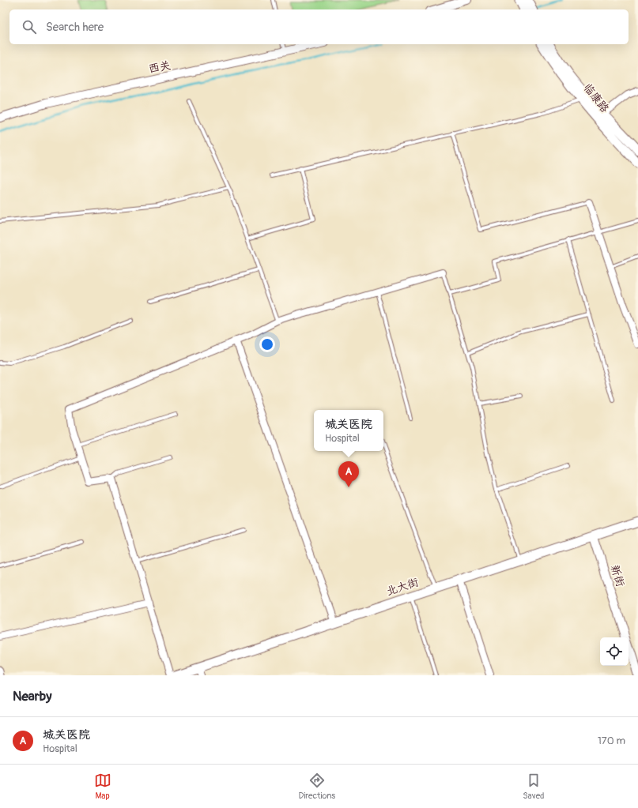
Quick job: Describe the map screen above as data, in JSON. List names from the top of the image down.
{
  "streets": {
    "main road": ["临康路", "北大街"],
    "street": ["西关", "新街"]
  },
  "crossings": [
    ["新街", "北大街"]
  ],
  "page": {
    "search": "Search here",
    "popup": ["城关医院", "Hospital"],
    "pins": "A",
    "heading": "Nearby",
    "list": [
      {
        "mark": "A",
        "name": "城关医院",
        "note": "Hospital",
        "value": "170 m"
      }
    ],
    "nav": ["Map", "Directions", "Saved"]
  }
}
